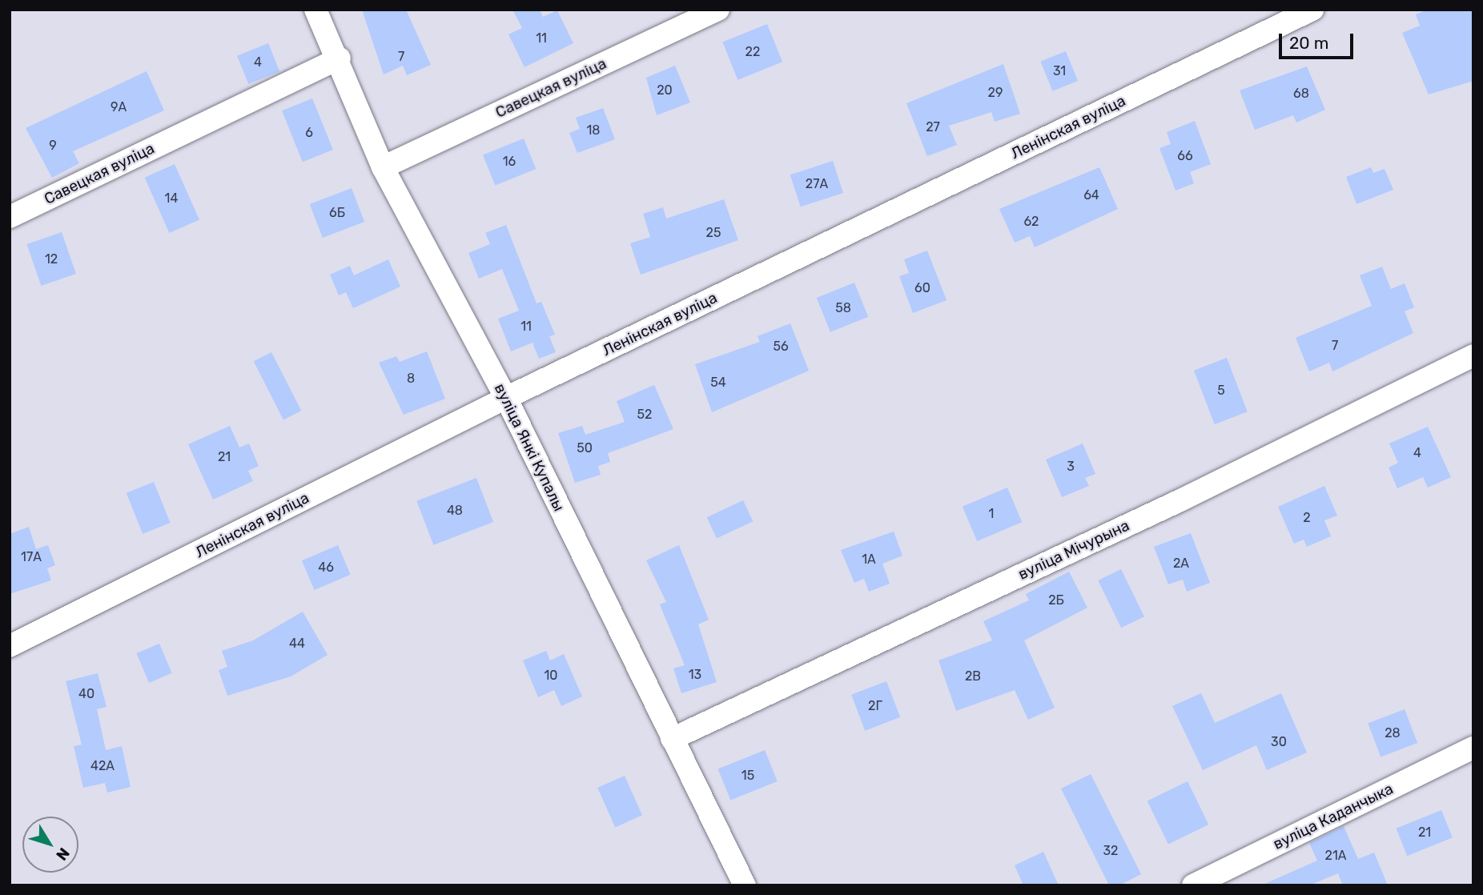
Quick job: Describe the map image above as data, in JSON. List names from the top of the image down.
{
  "streets": {
    "street": [
      "Савецкая вуліца",
      "Ленінская вуліца",
      "вуліца Янкі Купалы",
      "вуліца Мічурына",
      "вуліца Каданчыка"
    ]
  },
  "crossings": [
    ["Савецкая вуліца", "вуліца Янкі Купалы"],
    ["Ленінская вуліца", "вуліца Янкі Купалы"],
    ["вуліца Янкі Купалы", "вуліца Мічурына"]
  ],
  "house_numbers": [
    "11",
    "22",
    "7",
    "4",
    "31",
    "20",
    "29",
    "68",
    "9А",
    "27",
    "18",
    "6",
    "9",
    "66",
    "16",
    "27А",
    "64",
    "14",
    "6Б",
    "62",
    "25",
    "12",
    "60",
    "58",
    "11",
    "7",
    "56",
    "8",
    "54",
    "5",
    "52",
    "50",
    "4",
    "21",
    "3",
    "48",
    "1",
    "2",
    "17А",
    "1А",
    "2А",
    "46",
    "2Б",
    "44",
    "13",
    "10",
    "2В",
    "40",
    "2Г",
    "28",
    "30",
    "42А",
    "15",
    "21",
    "32",
    "21А"
  ],
  "scale_bar": "20 m",
  "north": "bottom right"
}
